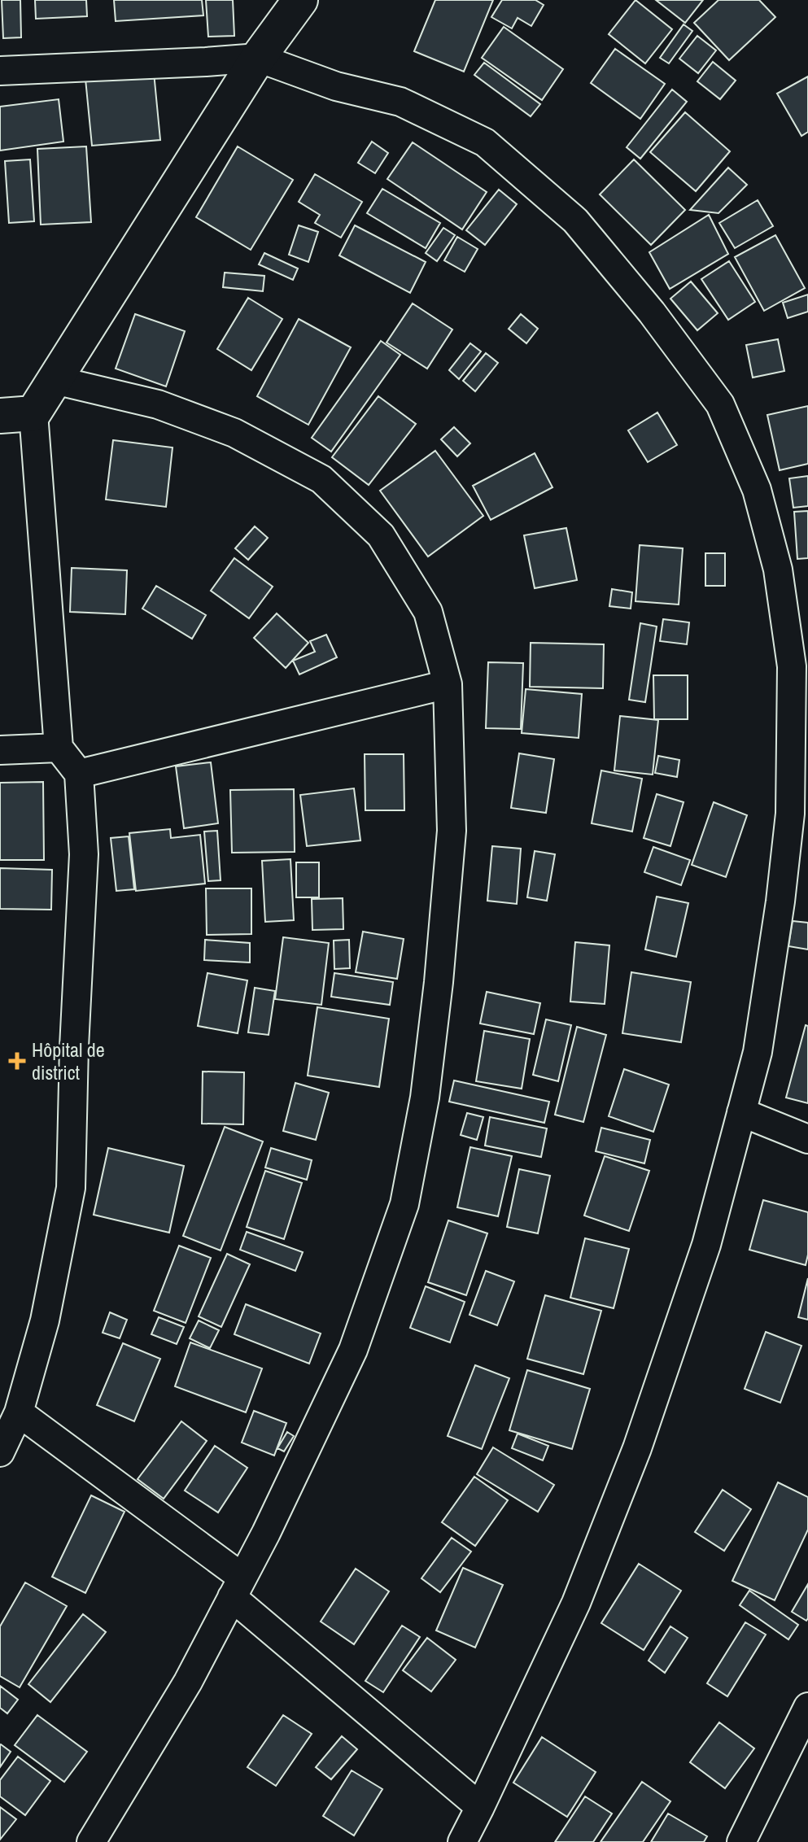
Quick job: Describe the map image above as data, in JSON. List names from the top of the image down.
{
  "places": {
    "health": ["Hôpital de district"]
  }
}
